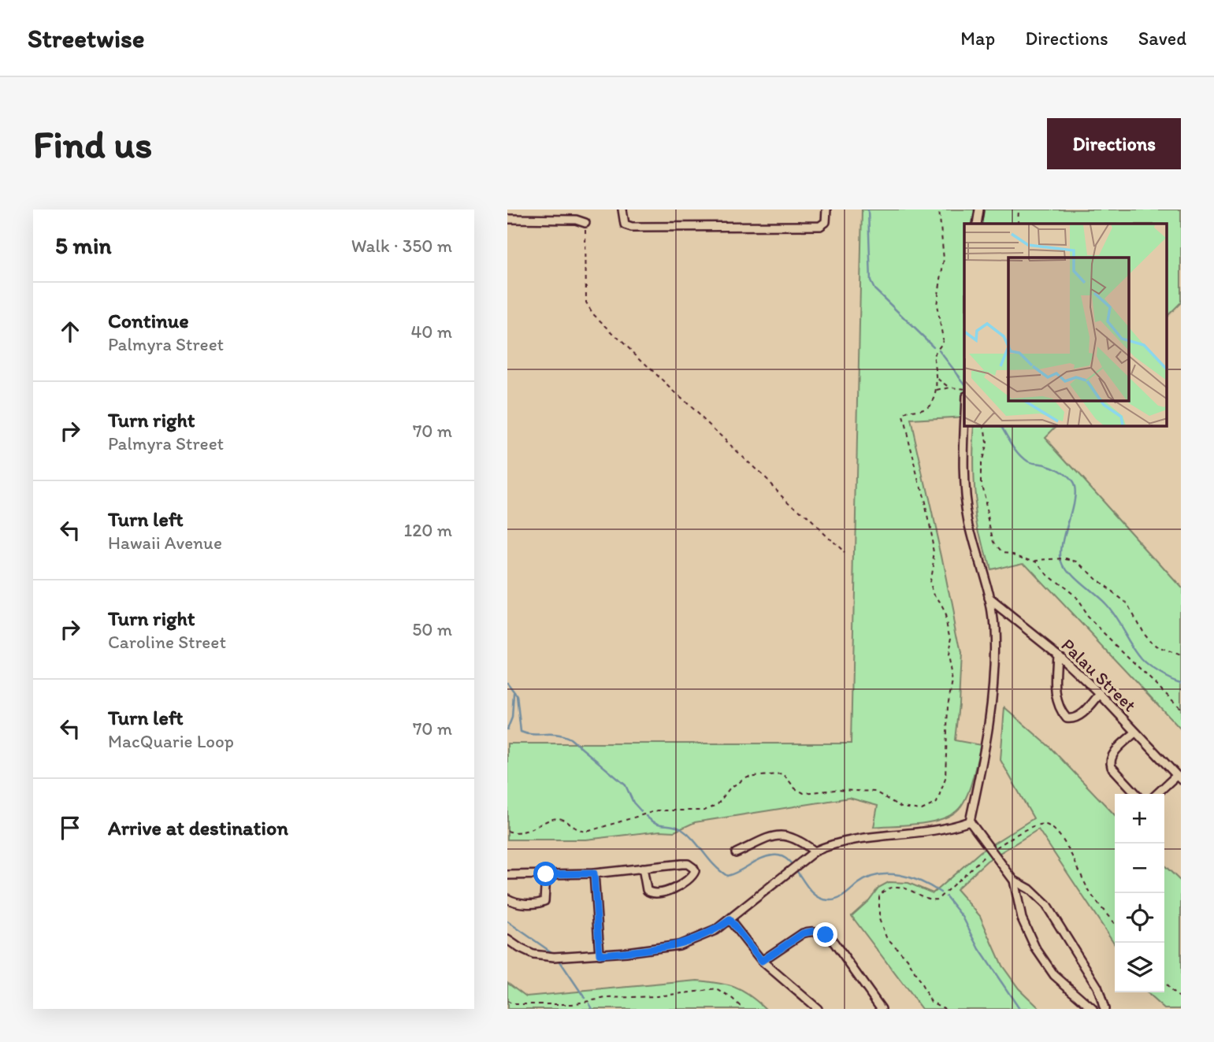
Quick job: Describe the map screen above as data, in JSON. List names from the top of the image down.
{
  "streets": {
    "street": ["Palau Street"]
  },
  "page": {
    "header": "Streetwise",
    "nav": ["Map", "Directions", "Saved"],
    "buttons": "Directions",
    "title": "Find us",
    "heading": ["5 min", "Walk · 350 m"],
    "list": [
      ["Continue", "Palmyra Street", "40 m"],
      ["Turn right", "Palmyra Street", "70 m"],
      ["Turn left", "Hawaii Avenue", "120 m"],
      ["Turn right", "Caroline Street", "50 m"],
      ["Turn left", "MacQuarie Loop", "70 m"],
      "Arrive at destination"
    ],
    "map_buttons": ["+", "−"]
  }
}
